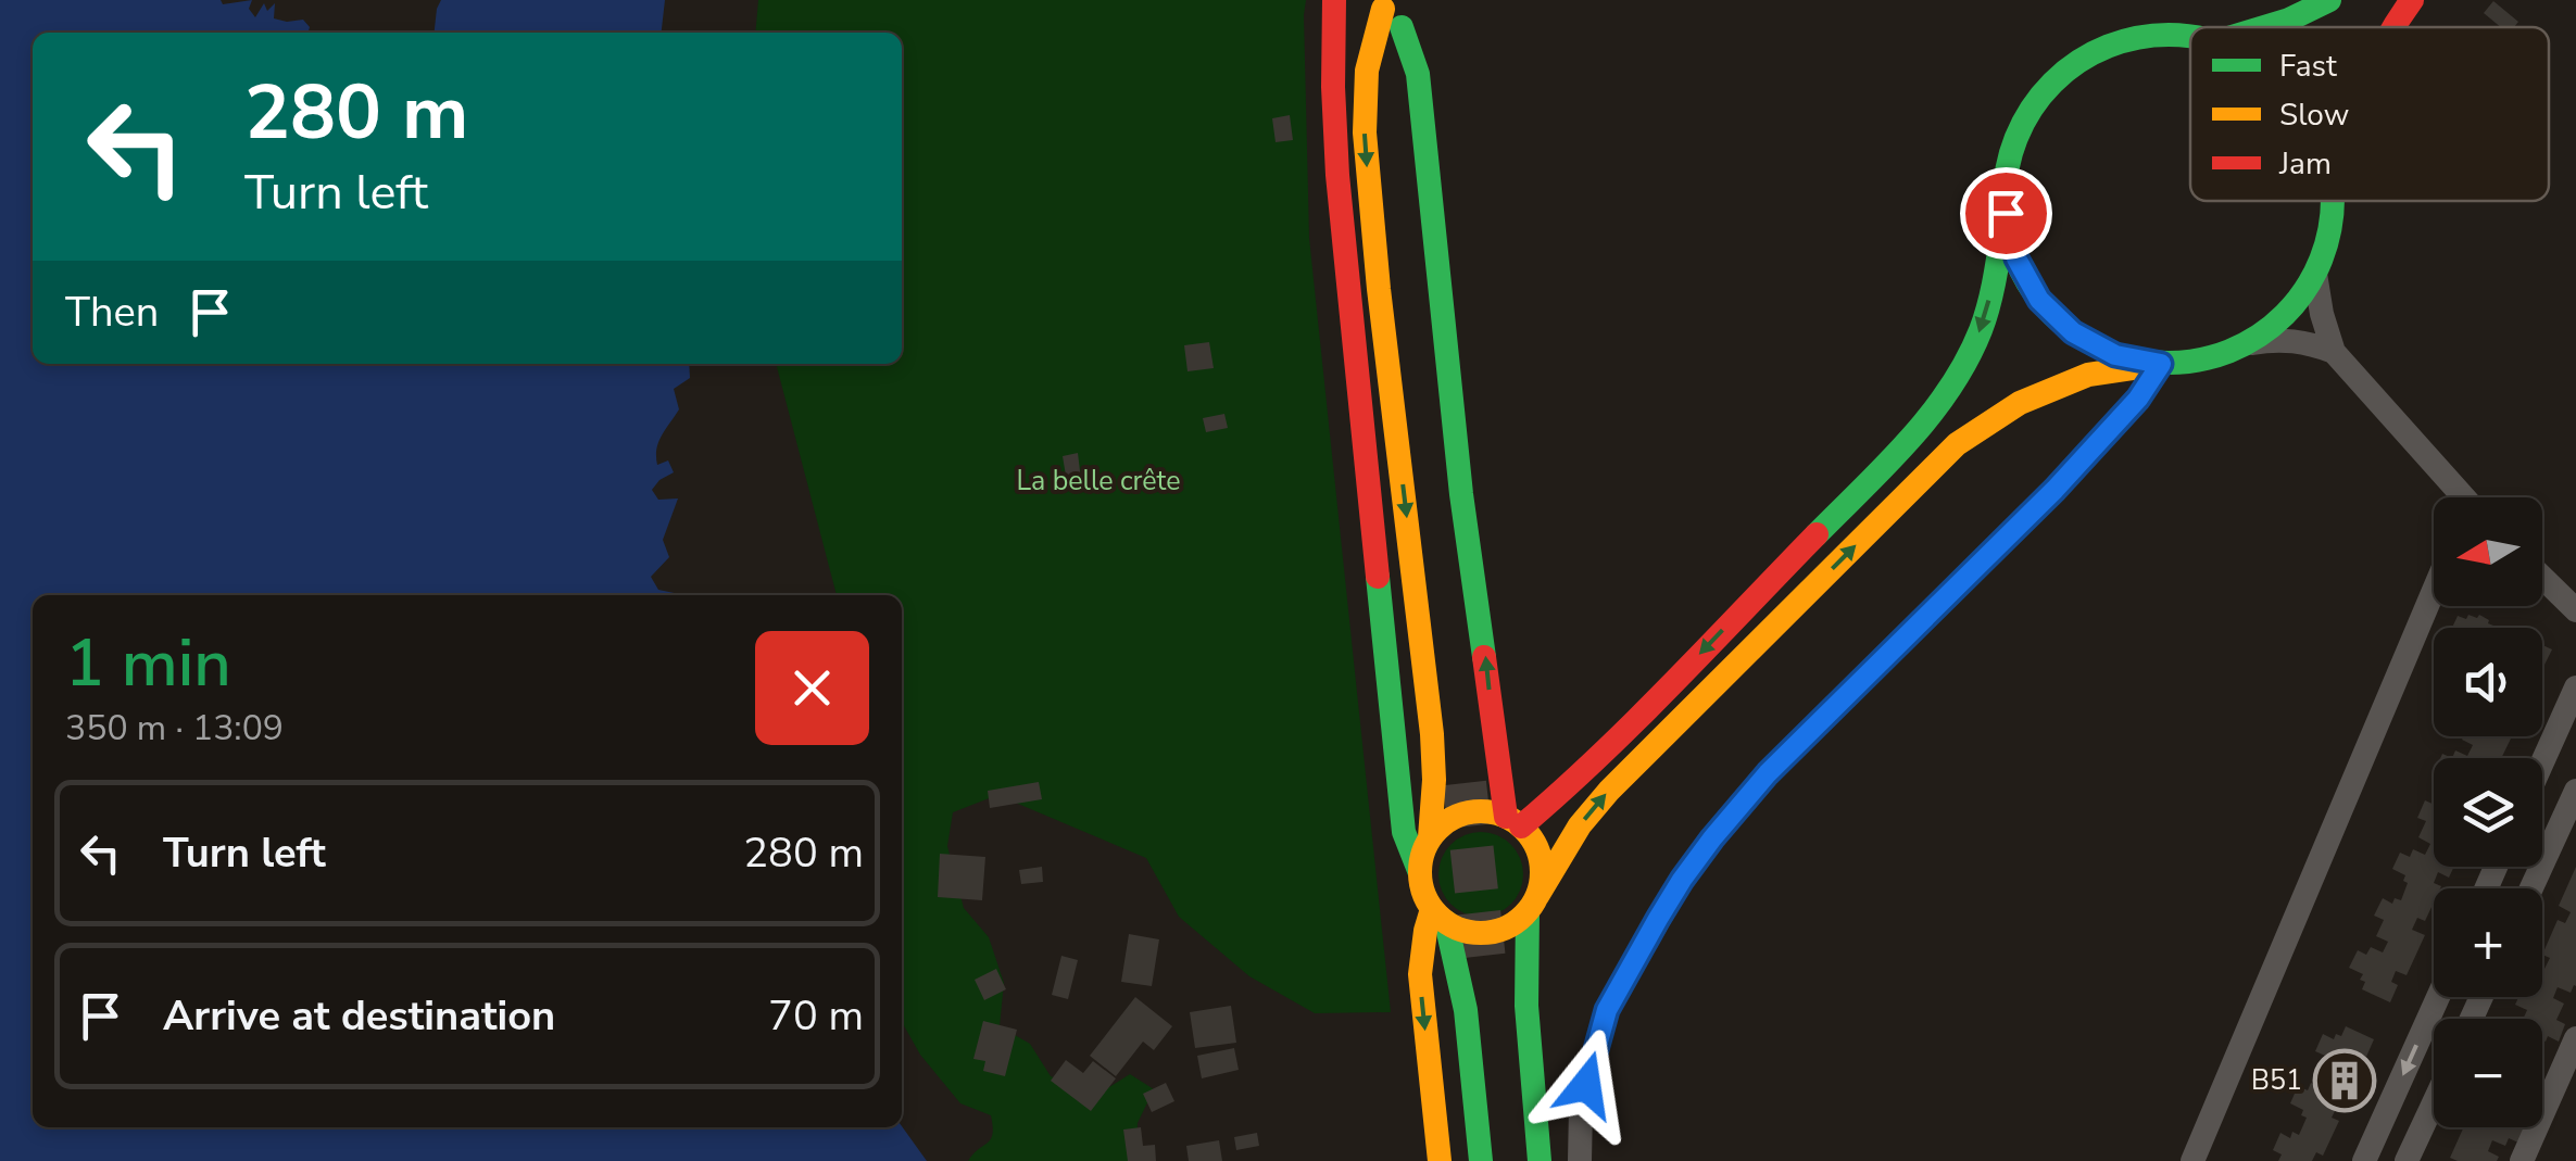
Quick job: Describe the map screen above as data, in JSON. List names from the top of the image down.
{
  "parks": ["La belle crête"],
  "places": {
    "building": ["B51"]
  },
  "legend": ["Fast", "Slow", "Jam"],
  "north": "left",
  "page": {
    "turn": ["280 m", "Turn left"],
    "then": "Then",
    "map_buttons": ["+", "−"],
    "heading": ["1 min", "350 m · 13:09"],
    "list": [
      {
        "name": "Turn left",
        "value": "280 m"
      },
      {
        "name": "Arrive at destination",
        "value": "70 m"
      }
    ]
  }
}
